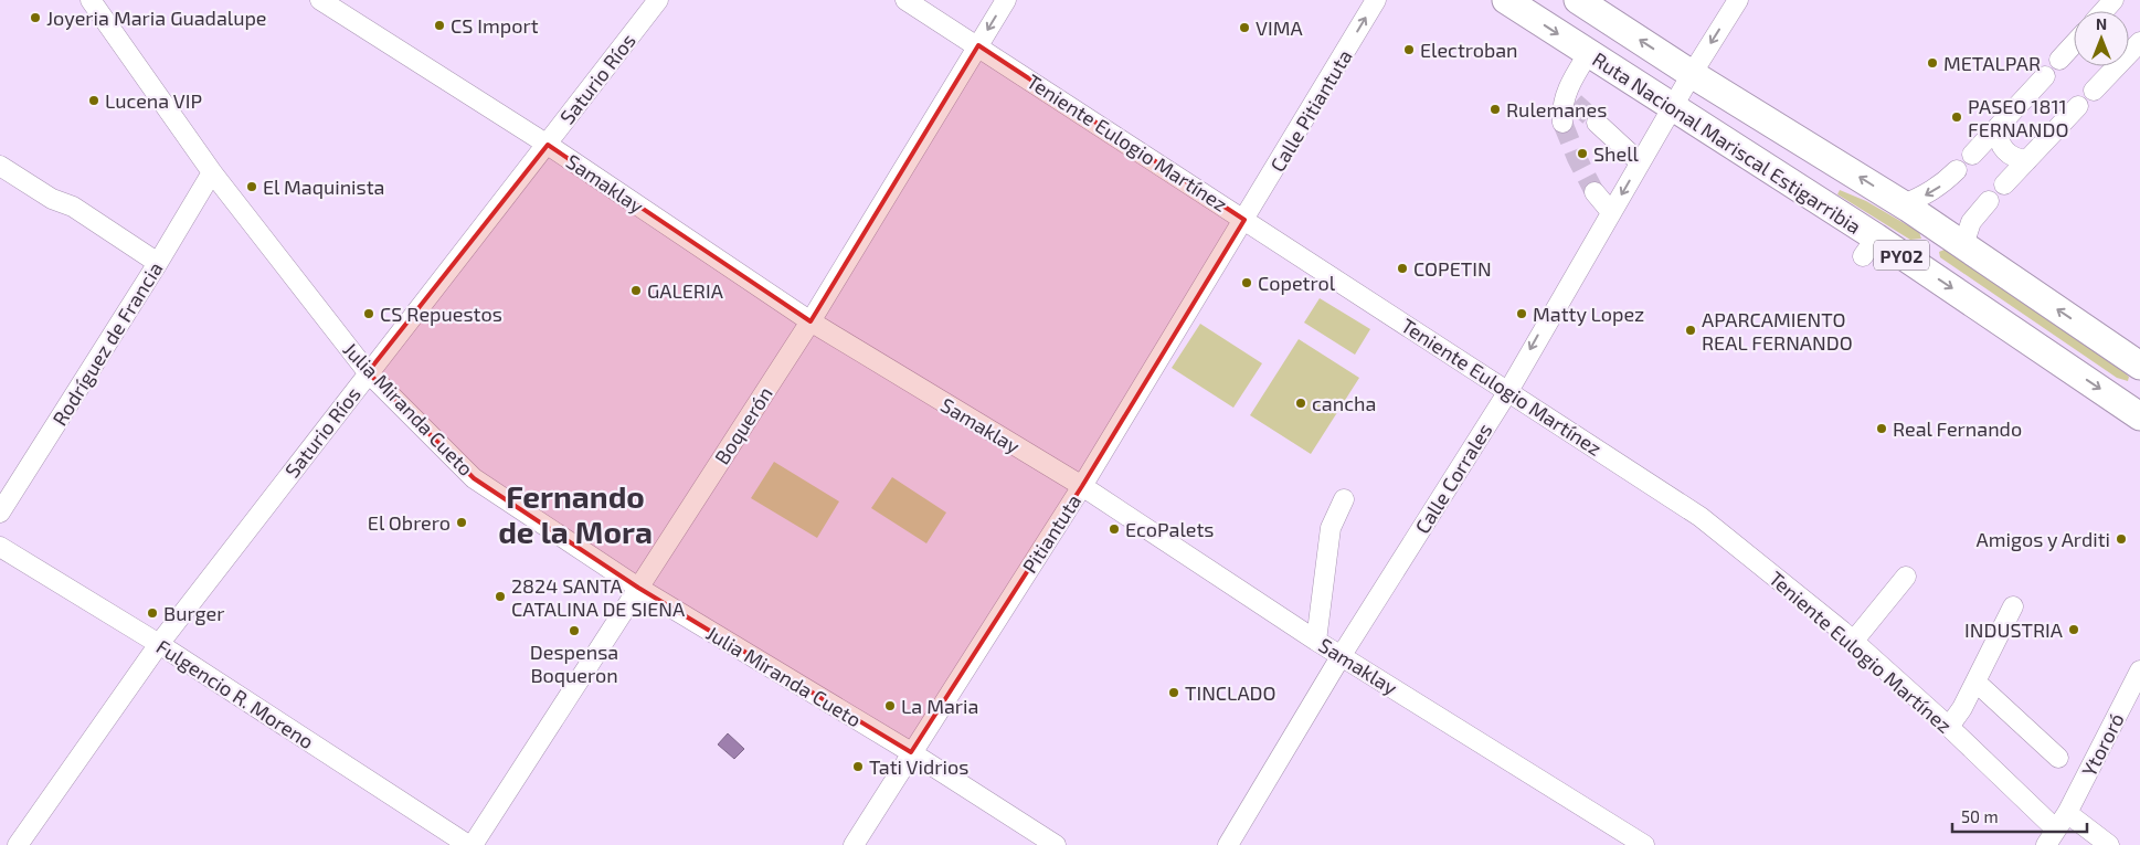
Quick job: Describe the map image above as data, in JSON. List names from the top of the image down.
{
  "streets": {
    "highway": ["Ruta Nacional Mariscal Estigarribia", "PY02"],
    "street": [
      "Saturio Ríos",
      "Calle Pitiantuta",
      "Teniente Eulogio Martínez",
      "Samaklay",
      "Rodríguez de Francia",
      "Julia Miranda Cueto",
      "Boquerón",
      "Calle Corrales",
      "Pitiantuta",
      "Fulgencio R. Moreno",
      "Ytororó"
    ]
  },
  "crossings": [
    ["Saturio Ríos", "Samaklay"],
    ["Saturio Ríos", "Julia Miranda Cueto"],
    ["Saturio Ríos", "Fulgencio R. Moreno"],
    ["Calle Pitiantuta", "Teniente Eulogio Martínez"],
    ["Calle Pitiantuta", "Pitiantuta"],
    ["Teniente Eulogio Martínez", "Boquerón"],
    ["Teniente Eulogio Martínez", "Calle Corrales"],
    ["Teniente Eulogio Martínez", "Pitiantuta"],
    ["Teniente Eulogio Martínez", "Ytororó"],
    ["Ruta Nacional Mariscal Estigarribia", "Calle Corrales"],
    ["Samaklay", "Boquerón"],
    ["Samaklay", "Calle Corrales"],
    ["Samaklay", "Pitiantuta"],
    ["Rodríguez de Francia", "Julia Miranda Cueto"],
    ["Julia Miranda Cueto", "Boquerón"],
    ["Julia Miranda Cueto", "Pitiantuta"]
  ],
  "one_way": ["Calle Pitiantuta", "Calle Corrales"],
  "districts": ["Fernando de la Mora"],
  "places": [
    "Joyeria Maria Guadalupe",
    "CS Import",
    "VIMA",
    "Electroban",
    "METALPAR",
    "Lucena VIP",
    "Rulemanes",
    "PASEO 1811 FERNANDO",
    "Shell",
    "El Maquinista",
    "COPETIN",
    "Copetrol",
    "GALERIA",
    "CS Repuestos",
    "Matty Lopez",
    "APARCAMIENTO REAL FERNANDO",
    "cancha",
    "Real Fernando",
    "El Obrero",
    "EcoPalets",
    "Amigos y Arditi",
    "2824 SANTA CATALINA DE SIENA",
    "Burger",
    "INDUSTRIA",
    "Despensa Boqueron",
    "TINCLADO",
    "La Maria",
    "Tati Vidrios"
  ],
  "scale_bar": "50 m",
  "north": "top"
}
